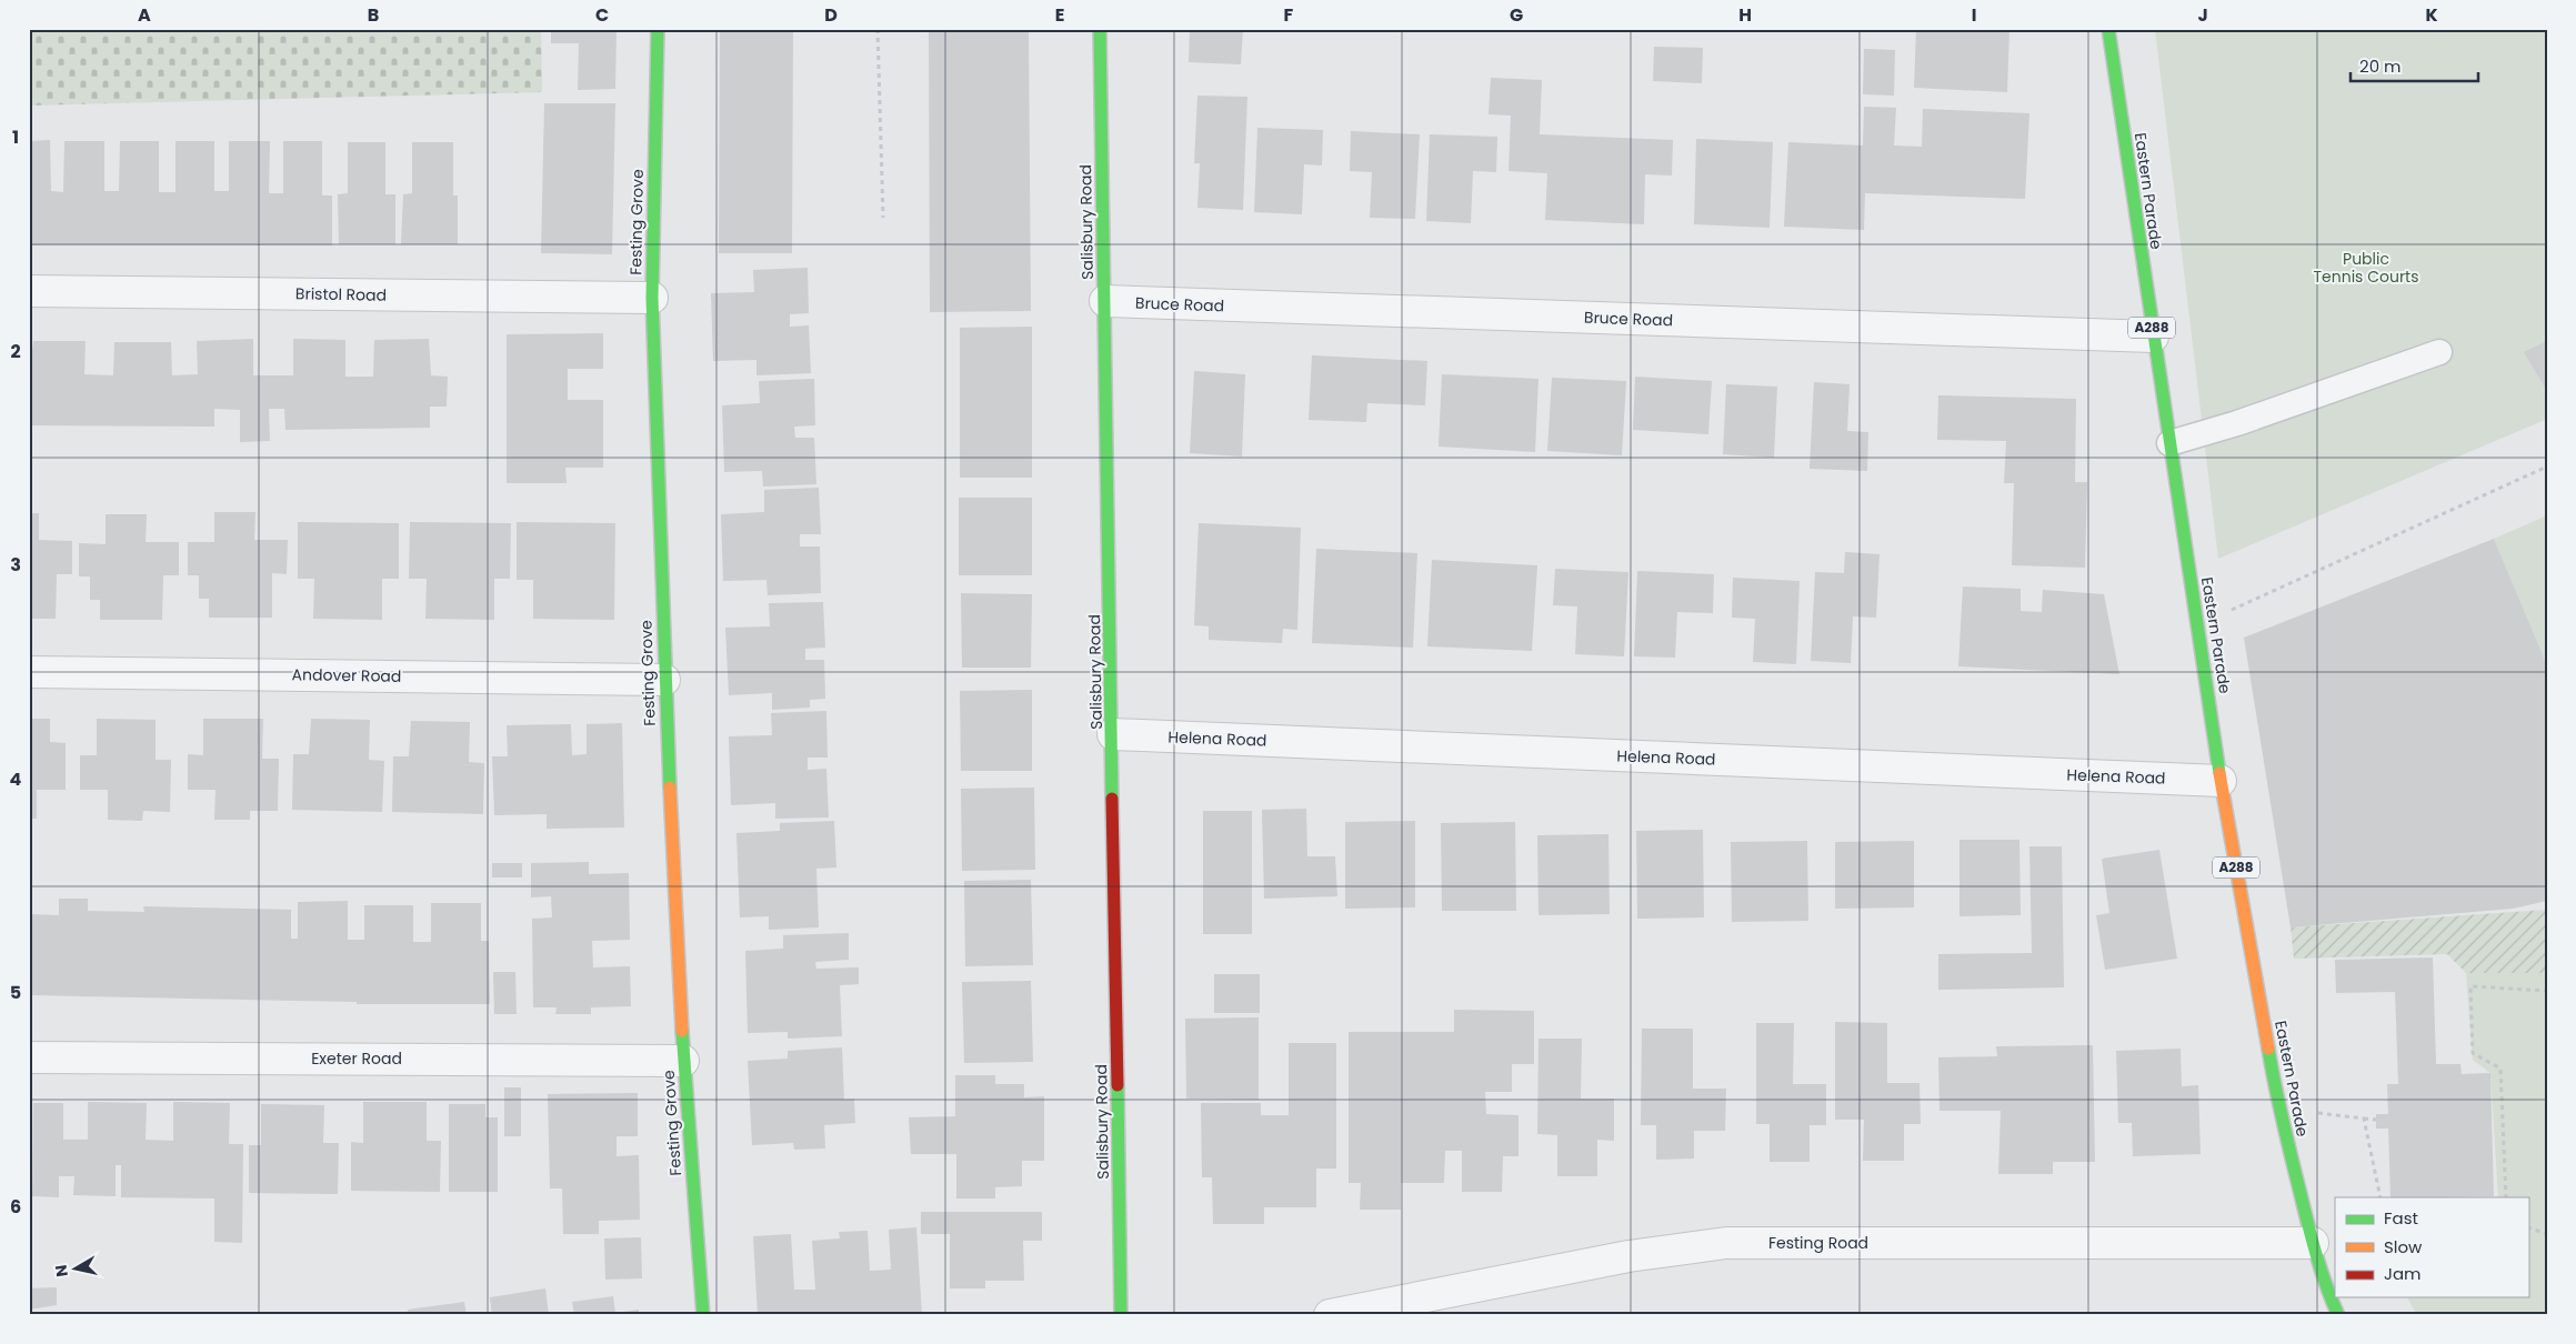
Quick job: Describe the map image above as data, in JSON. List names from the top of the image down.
{
  "streets": {
    "street": [
      "Eastern Parade",
      "Festing Grove",
      "Salisbury Road",
      "Bristol Road",
      "Bruce Road",
      "A288",
      "Andover Road",
      "Helena Road",
      "Exeter Road",
      "Festing Road"
    ]
  },
  "crossings": [
    ["Eastern Parade", "Bruce Road"],
    ["Eastern Parade", "A288"],
    ["Eastern Parade", "Helena Road"],
    ["Eastern Parade", "Festing Road"],
    ["Festing Grove", "Bristol Road"],
    ["Festing Grove", "Andover Road"],
    ["Festing Grove", "Exeter Road"],
    ["Salisbury Road", "Bruce Road"],
    ["Salisbury Road", "Helena Road"],
    ["A288", "Festing Road"]
  ],
  "parks": ["Public Tennis Courts"],
  "legend": ["Fast", "Slow", "Jam"],
  "scale_bar": "20 m",
  "north": "left",
  "grid": {
    "columns": [
      "A",
      "B",
      "C",
      "D",
      "E",
      "F",
      "G",
      "H",
      "I",
      "J",
      "K"
    ],
    "rows": [
      "1",
      "2",
      "3",
      "4",
      "5",
      "6"
    ]
  }
}
